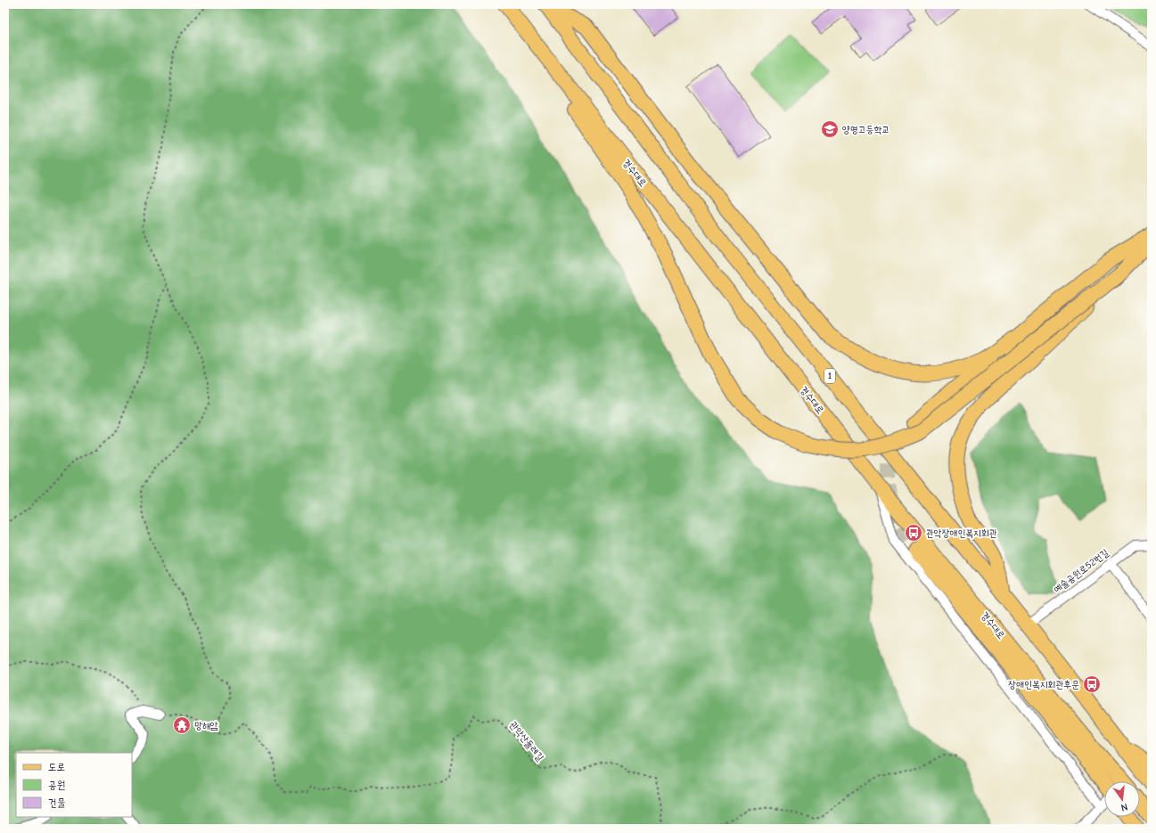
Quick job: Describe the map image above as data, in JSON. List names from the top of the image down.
{
  "streets": {
    "main road": ["경수대로", "1"],
    "street": ["예술공원로52번길"],
    "path": ["관악산둘레길"]
  },
  "crossings": [
    ["1", "예술공원로52번길"]
  ],
  "places": {
    "school or university": ["양명고등학교"],
    "bus stop": ["관악장애인복지회관", "장애인복지회관후문"],
    "temple": ["망해암"]
  },
  "legend": ["도로", "공원", "건물"],
  "north": "bottom"
}
